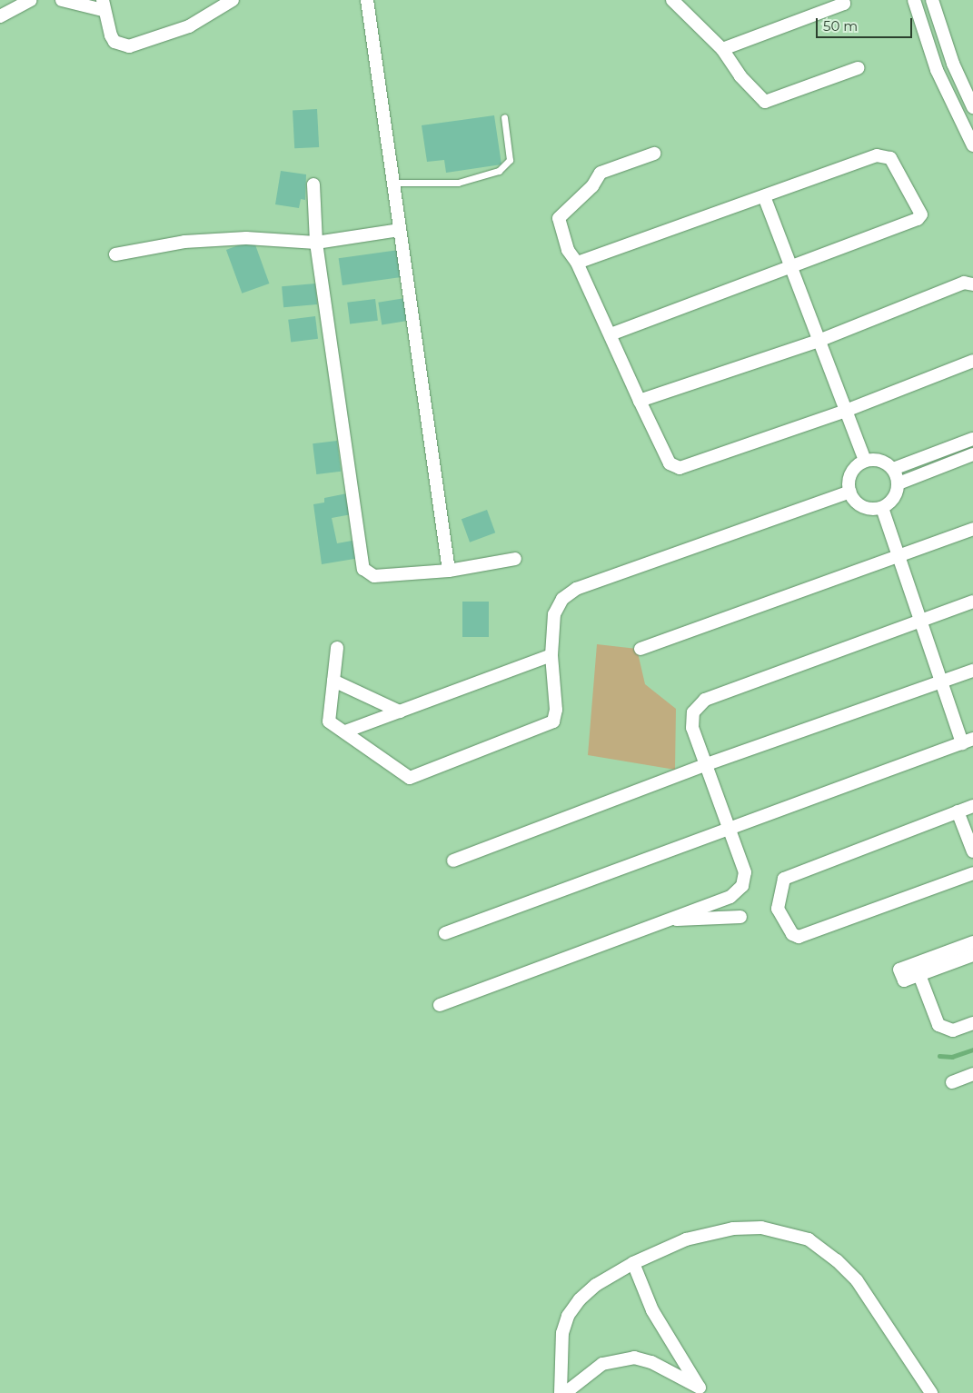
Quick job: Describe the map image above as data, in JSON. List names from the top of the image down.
{
  "scale_bar": "50 m"
}
